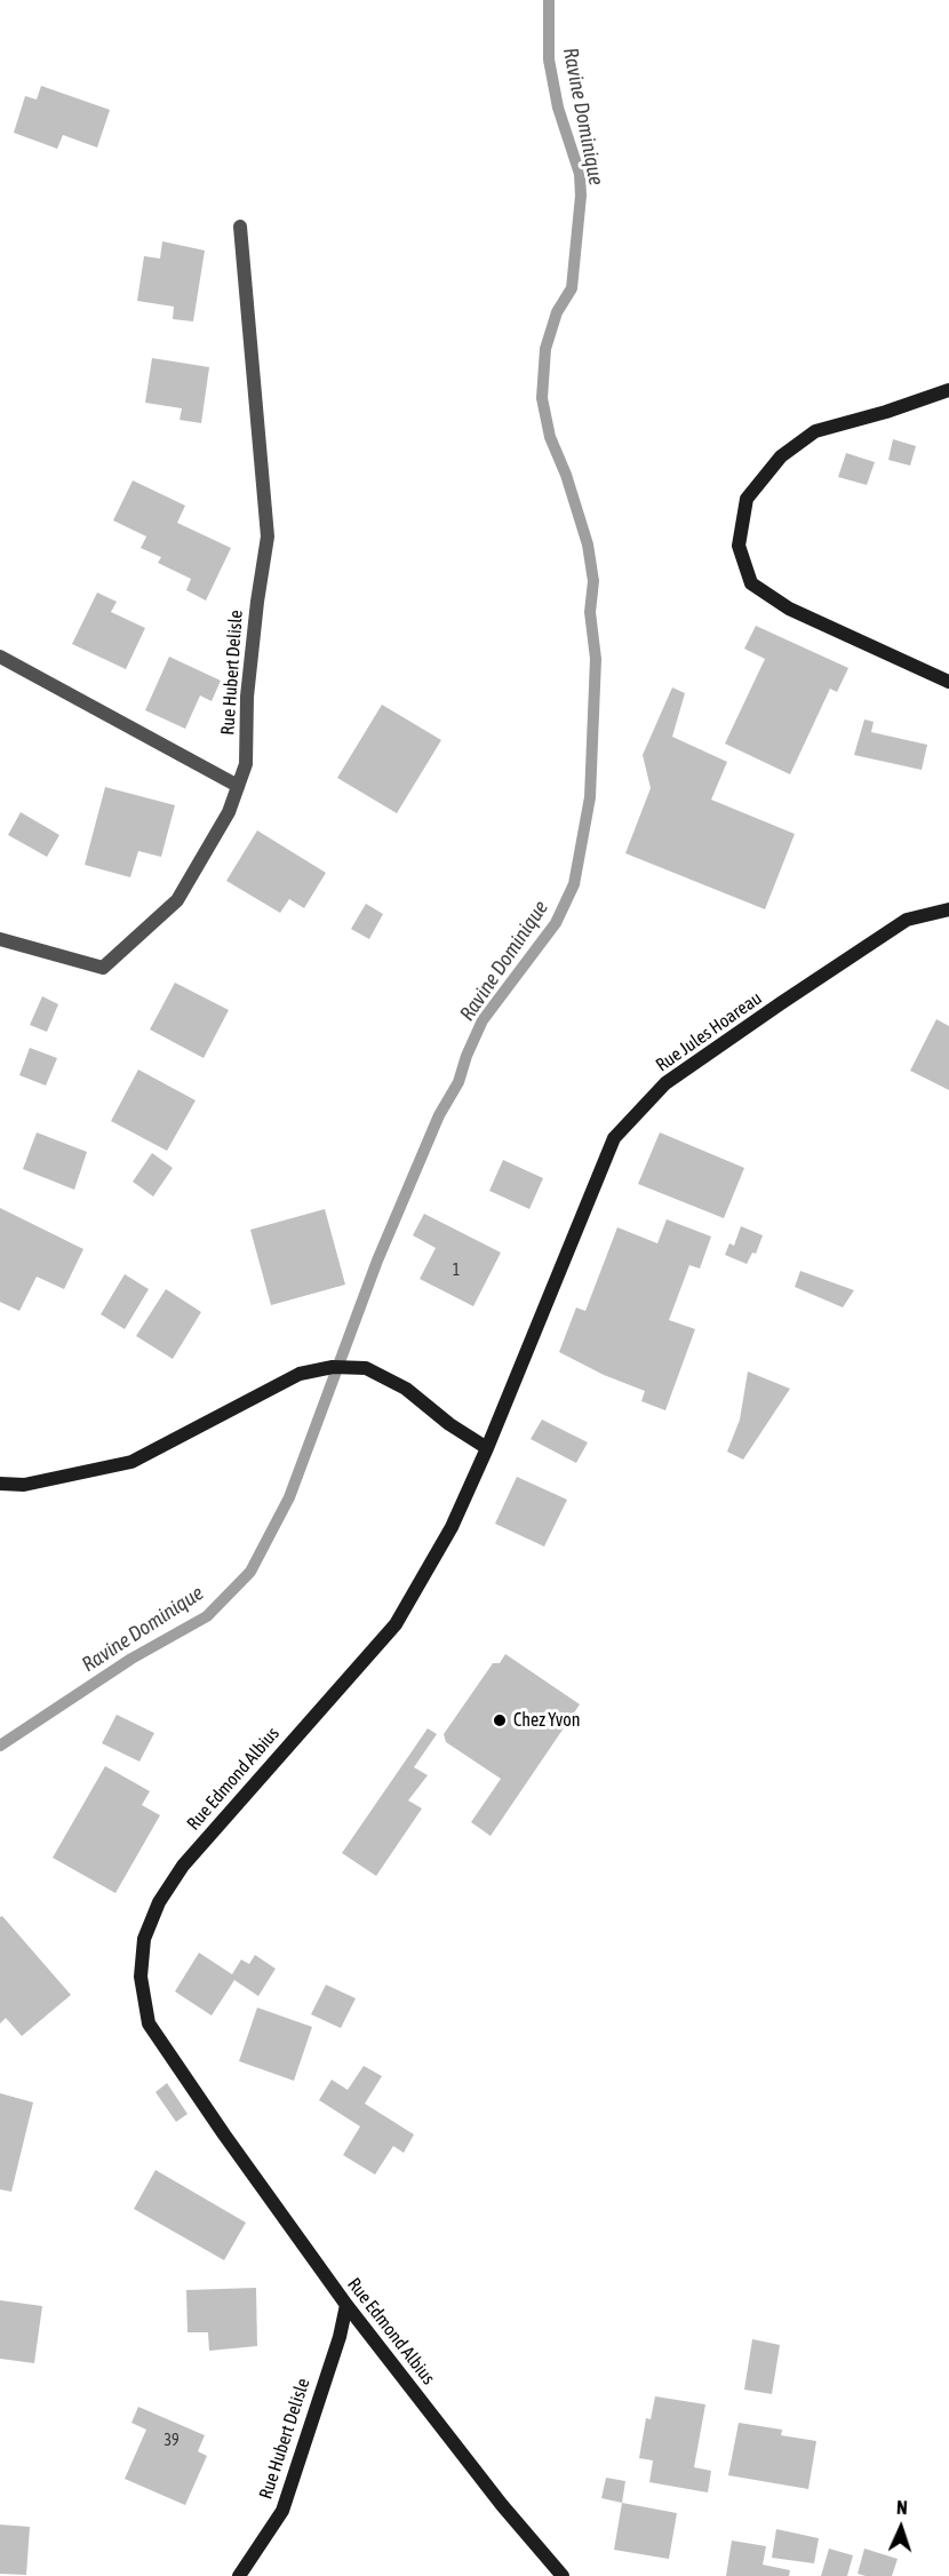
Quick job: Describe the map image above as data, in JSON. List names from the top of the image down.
{
  "streets": {
    "main road": ["Rue Hubert Delisle", "Rue Jules Hoareau", "Rue Edmond Albius"]
  },
  "crossings": [
    ["Rue Hubert Delisle", "Rue Edmond Albius"],
    ["Rue Jules Hoareau", "Rue Edmond Albius"]
  ],
  "water": ["Ravine Dominique"],
  "places": ["Chez Yvon"],
  "house_numbers": ["1", "39"],
  "north": "top"
}
